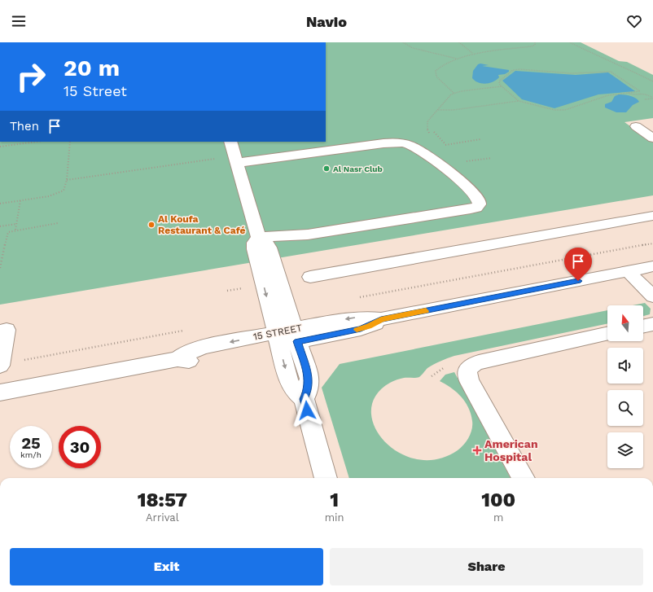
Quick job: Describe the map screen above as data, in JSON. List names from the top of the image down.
{
  "streets": {
    "street": ["15 STREET"]
  },
  "places": {
    "other": ["Al Nasr Club", "Al Koufa Restaurant & Café"],
    "health": ["American Hospital"]
  },
  "north": "top",
  "page": {
    "header": "Navio",
    "turn": ["20 m", "15 Street"],
    "then": "Then",
    "speed": "25 km/h",
    "limit": "30",
    "eta": [
      "18:57",
      "Arrival",
      "1",
      "min",
      "100",
      "m"
    ],
    "buttons": ["Exit", "Share"]
  }
}
